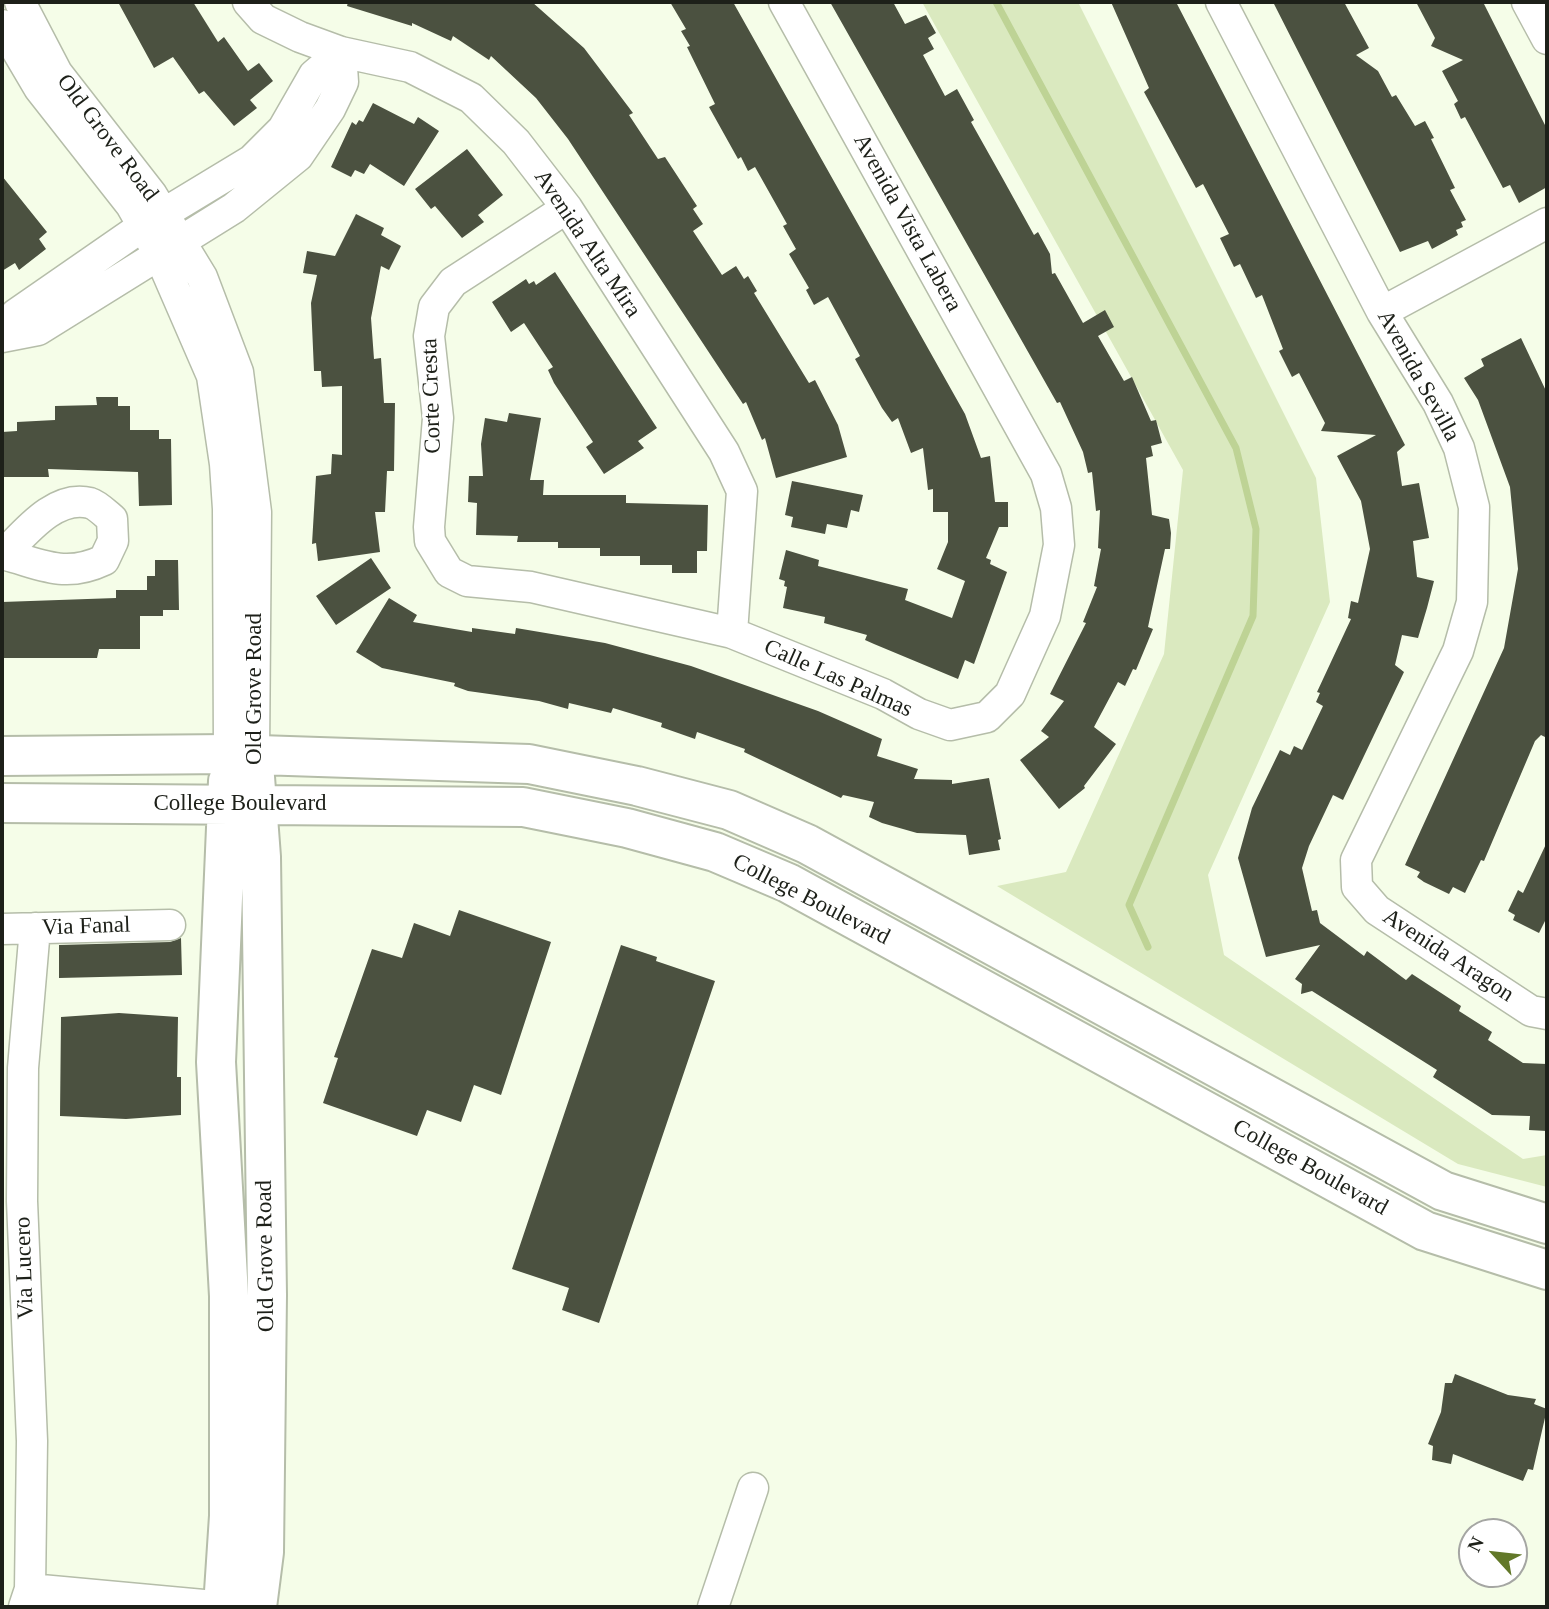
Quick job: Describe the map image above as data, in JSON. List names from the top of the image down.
{
  "streets": {
    "main road": ["Old Grove Road", "College Boulevard"],
    "street": [
      "Avenida Vista Labera",
      "Avenida Alta Mira",
      "Avenida Sevilla",
      "Corte Cresta",
      "Calle Las Palmas",
      "Via Fanal",
      "Avenida Aragon",
      "Via Lucero"
    ]
  },
  "crossings": [
    ["Old Grove Road", "College Boulevard"],
    ["Avenida Vista Labera", "Calle Las Palmas"],
    ["Avenida Alta Mira", "Corte Cresta"],
    ["Avenida Alta Mira", "Calle Las Palmas"],
    ["Avenida Sevilla", "Avenida Aragon"],
    ["Corte Cresta", "Calle Las Palmas"],
    ["Via Fanal", "Via Lucero"]
  ],
  "north": "top left"
}
